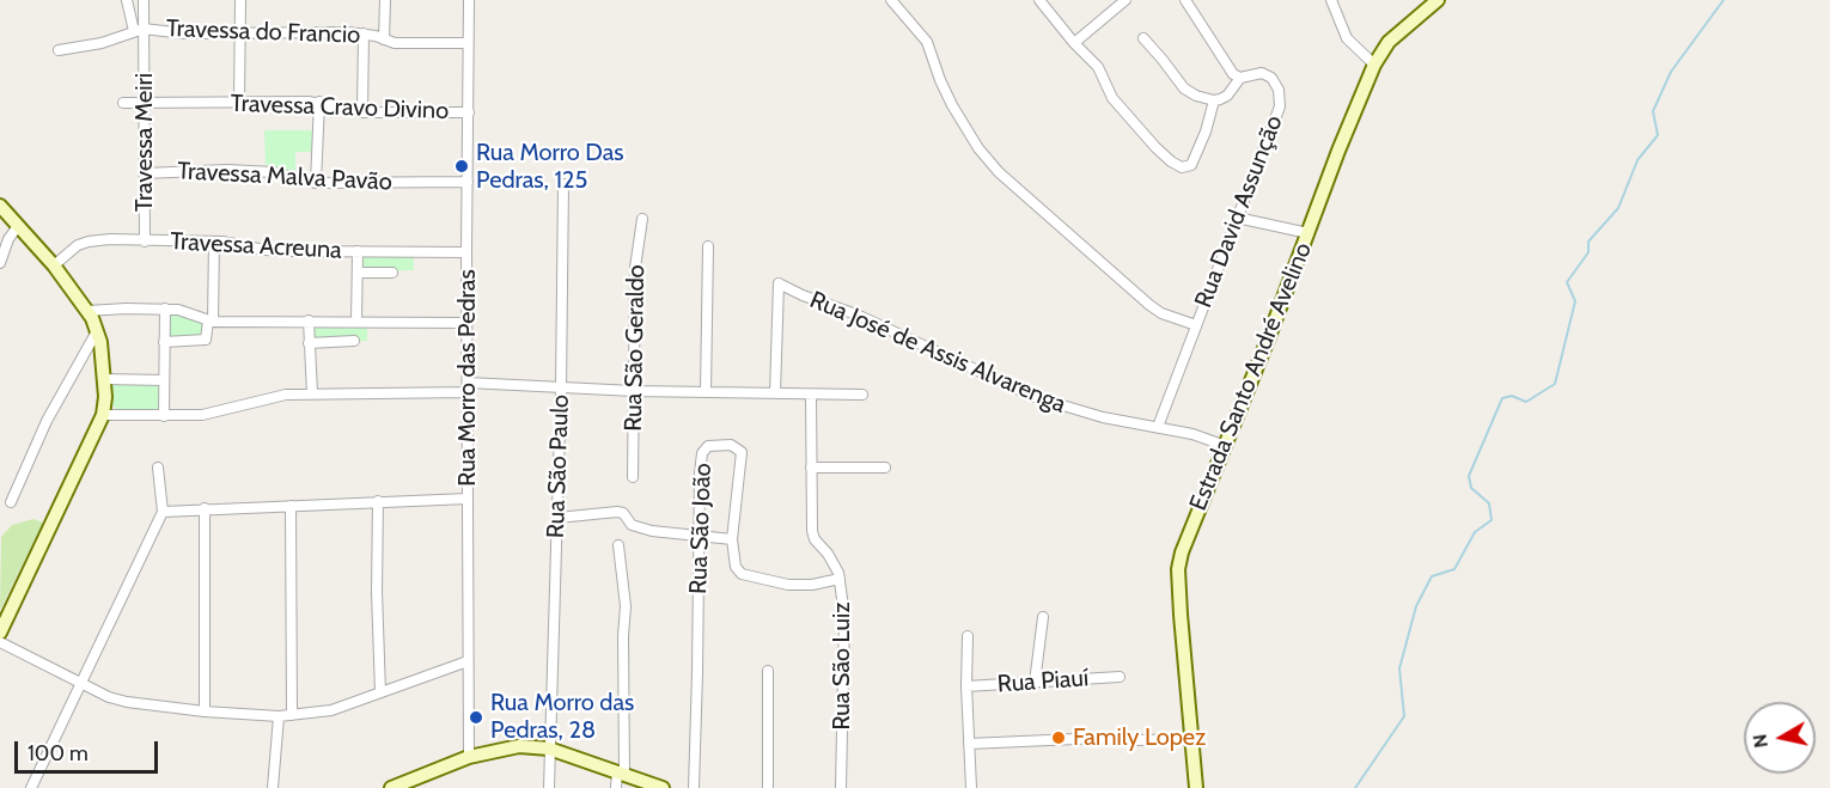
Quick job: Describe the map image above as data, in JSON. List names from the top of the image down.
{
  "streets": {
    "main road": ["Estrada Santo André Avelino"],
    "street": [
      "Travessa do Francio",
      "Travessa Cravo Divino",
      "Travessa Meiri",
      "Travessa Malva Pavão",
      "Rua David Assunção",
      "Travessa Acreuna",
      "Rua São Geraldo",
      "Rua José de Assis Alvarenga",
      "Rua Morro das Pedras",
      "Rua São Paulo",
      "Rua São João",
      "Rua São Luiz",
      "Rua Piauí"
    ]
  },
  "crossings": [
    ["Travessa do Francio", "Travessa Meiri"],
    ["Travessa do Francio", "Rua Morro das Pedras"],
    ["Travessa Cravo Divino", "Travessa Meiri"],
    ["Travessa Cravo Divino", "Rua Morro das Pedras"],
    ["Travessa Meiri", "Travessa Malva Pavão"],
    ["Travessa Meiri", "Travessa Acreuna"],
    ["Travessa Malva Pavão", "Rua Morro das Pedras"],
    ["Rua David Assunção", "Rua José de Assis Alvarenga"],
    ["Travessa Acreuna", "Rua Morro das Pedras"],
    ["Rua José de Assis Alvarenga", "Estrada Santo André Avelino"],
    ["Rua São João", "Rua São Luiz"]
  ],
  "places": ["Rua Morro Das Pedras, 125", "Rua Morro das Pedras, 28", "Family Lopez"],
  "scale_bar": "100 m",
  "north": "left"
}
